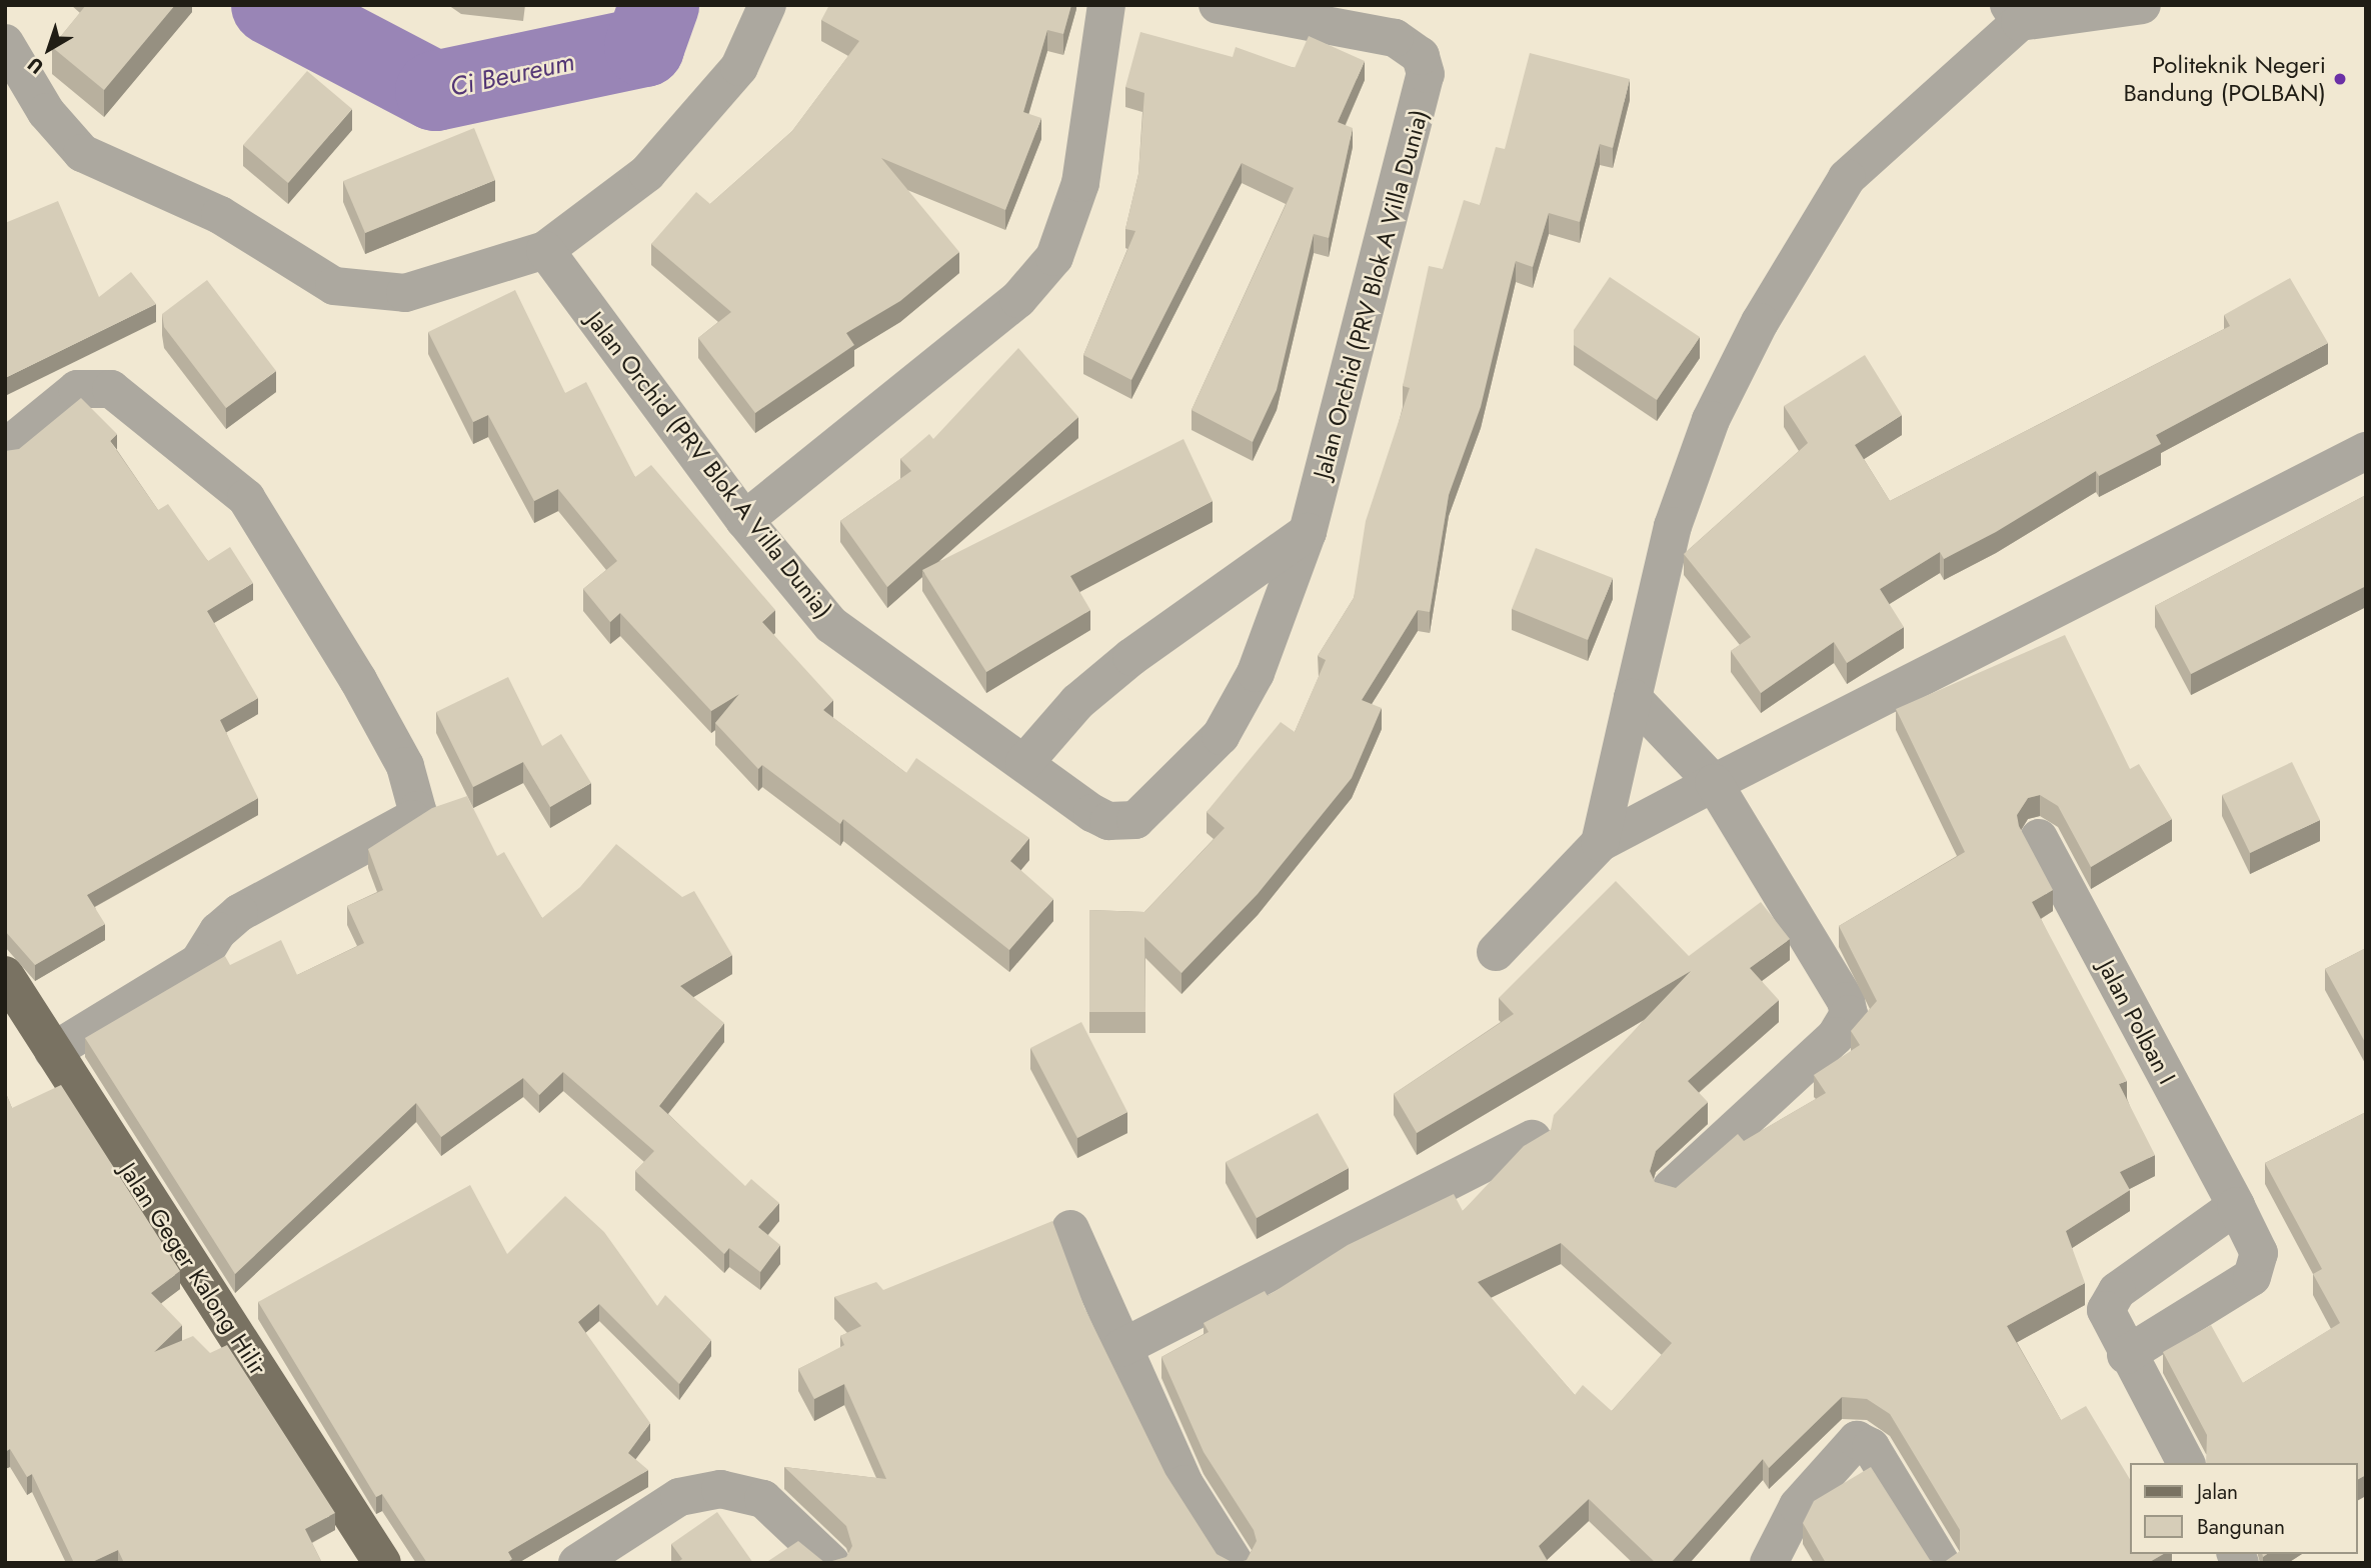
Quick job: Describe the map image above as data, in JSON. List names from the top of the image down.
{
  "streets": {
    "main road": ["Jalan Geger Kalong Hilir"],
    "street": ["Jalan Orchid (PRV Blok A Villa Dunia)", "Jalan Polban I"]
  },
  "water": ["Ci Beureum"],
  "places": ["Politeknik Negeri Bandung (POLBAN)"],
  "legend": ["Jalan", "Bangunan"],
  "north": "bottom left"
}
